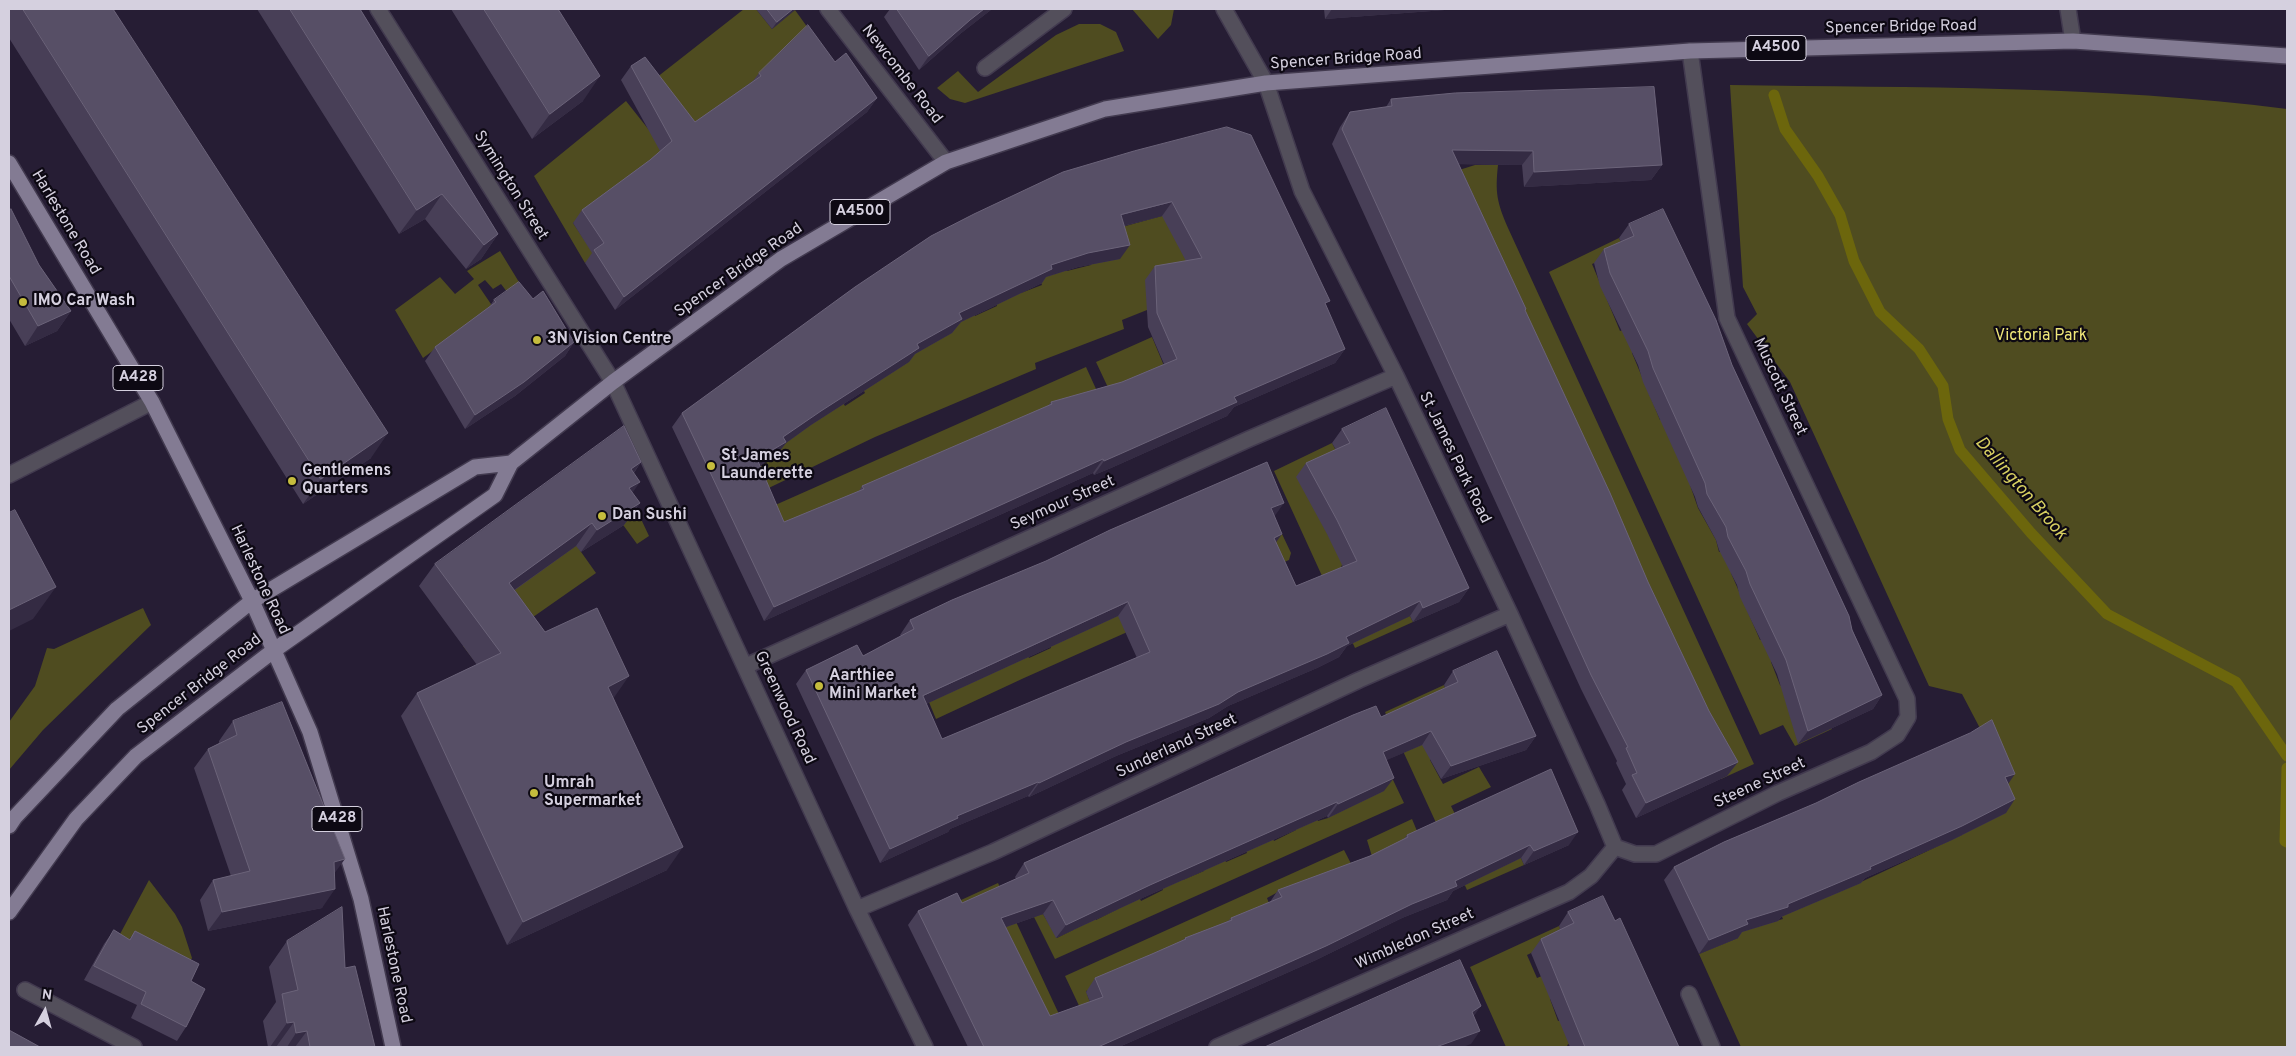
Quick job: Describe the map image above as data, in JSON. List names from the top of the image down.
{
  "streets": {
    "main road": [
      "Spencer Bridge Road",
      "A4500",
      "Harlestone Road",
      "A428"
    ],
    "street": [
      "Newcombe Road",
      "Symington Street",
      "Muscott Street",
      "St James Park Road",
      "Seymour Street",
      "Greenwood Road",
      "Sunderland Street",
      "Steene Street",
      "Wimbledon Street"
    ]
  },
  "crossings": [
    ["Spencer Bridge Road", "Newcombe Road"],
    ["Spencer Bridge Road", "Symington Street"],
    ["Spencer Bridge Road", "Harlestone Road"],
    ["Spencer Bridge Road", "Muscott Street"],
    ["Spencer Bridge Road", "St James Park Road"],
    ["Spencer Bridge Road", "Greenwood Road"],
    ["Symington Street", "Greenwood Road"],
    ["Muscott Street", "Steene Street"],
    ["St James Park Road", "Seymour Street"],
    ["St James Park Road", "Sunderland Street"],
    ["St James Park Road", "Steene Street"],
    ["St James Park Road", "Wimbledon Street"],
    ["Seymour Street", "Greenwood Road"],
    ["Greenwood Road", "Sunderland Street"],
    ["Steene Street", "Wimbledon Street"]
  ],
  "water": ["Dallington Brook"],
  "parks": ["Victoria Park"],
  "places": [
    "IMO Car Wash",
    "3N Vision Centre",
    "St James Launderette",
    "Gentlemens Quarters",
    "Dan Sushi",
    "Aarthiee Mini Market",
    "Umrah Supermarket"
  ],
  "north": "top"
}
